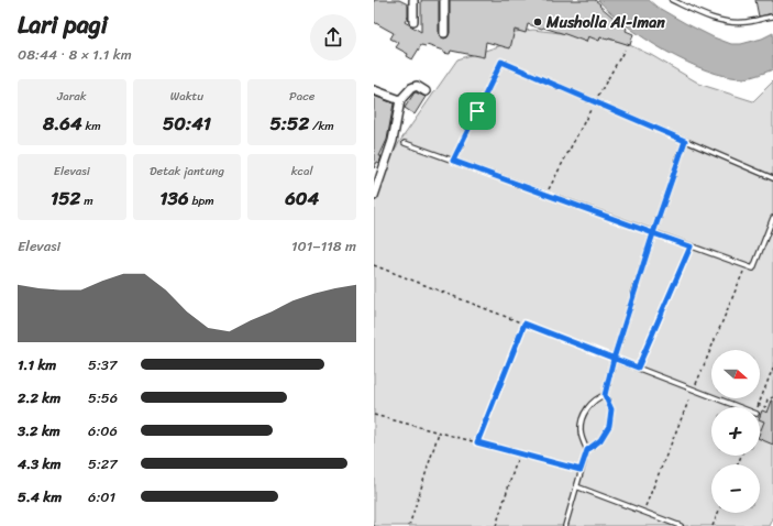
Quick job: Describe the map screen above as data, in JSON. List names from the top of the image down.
{
  "places": ["Musholla Al-Iman"],
  "north": "right",
  "page": {
    "heading": ["Lari pagi", "08:44 · 8 × 1.1 km"],
    "stats": [
      ["Jarak", "8.64 km"],
      ["Waktu", "50:41"],
      ["Pace", "5:52 /km"],
      ["Elevasi", "152 m"],
      ["Detak jantung", "136 bpm"],
      ["kcal", "604"]
    ],
    "chart": ["Elevasi", "101–118 m"],
    "list": [
      {
        "name": "1.1 km",
        "note": "5:37"
      },
      {
        "name": "2.2 km",
        "note": "5:56"
      },
      {
        "name": "3.2 km",
        "note": "6:06"
      },
      {
        "name": "4.3 km",
        "note": "5:27"
      },
      {
        "name": "5.4 km",
        "note": "6:01"
      }
    ],
    "map_buttons": ["+", "−"]
  }
}
